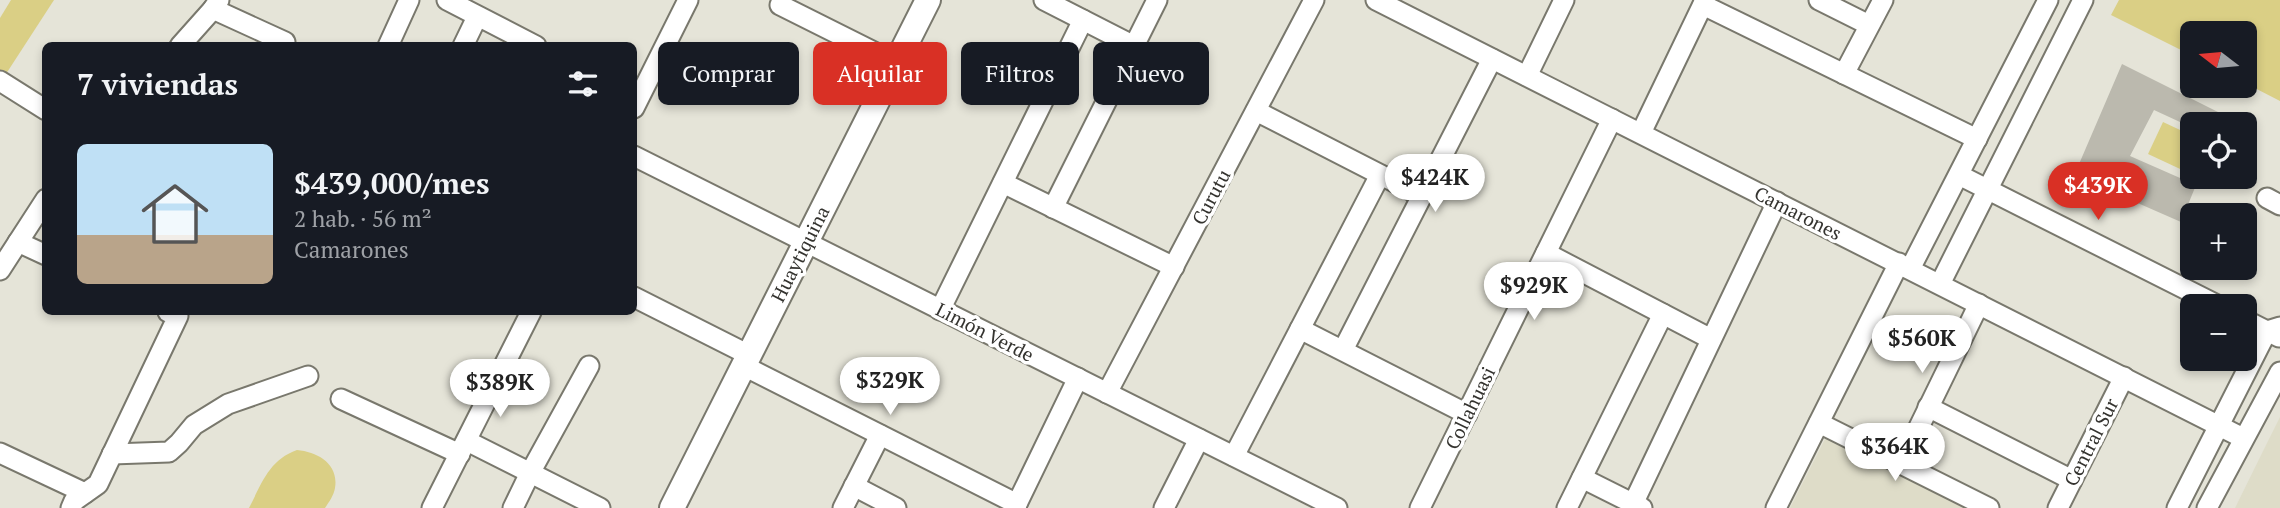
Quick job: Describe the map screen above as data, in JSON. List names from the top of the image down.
{
  "streets": {
    "main road": ["Huaytiquina"],
    "street": [
      "Curutu",
      "Camarones",
      "Limón Verde",
      "Collahuasi",
      "Central Sur"
    ]
  },
  "crossings": [
    ["Curutu", "Limón Verde"],
    ["Camarones", "Collahuasi"],
    ["Camarones", "Central Sur"],
    ["Huaytiquina", "Limón Verde"]
  ],
  "north": "left",
  "page": {
    "map_buttons": ["+", "−"],
    "chip": [
      "Comprar",
      "Alquilar",
      "Filtros",
      "Nuevo"
    ],
    "heading": "7 viviendas",
    "list": [
      {
        "name": "$439,000/mes",
        "note": "2 hab. · 56 m² · Camarones"
      }
    ],
    "price": [
      "$424K",
      "$439K",
      "$929K",
      "$560K",
      "$329K",
      "$389K",
      "$364K"
    ]
  }
}
